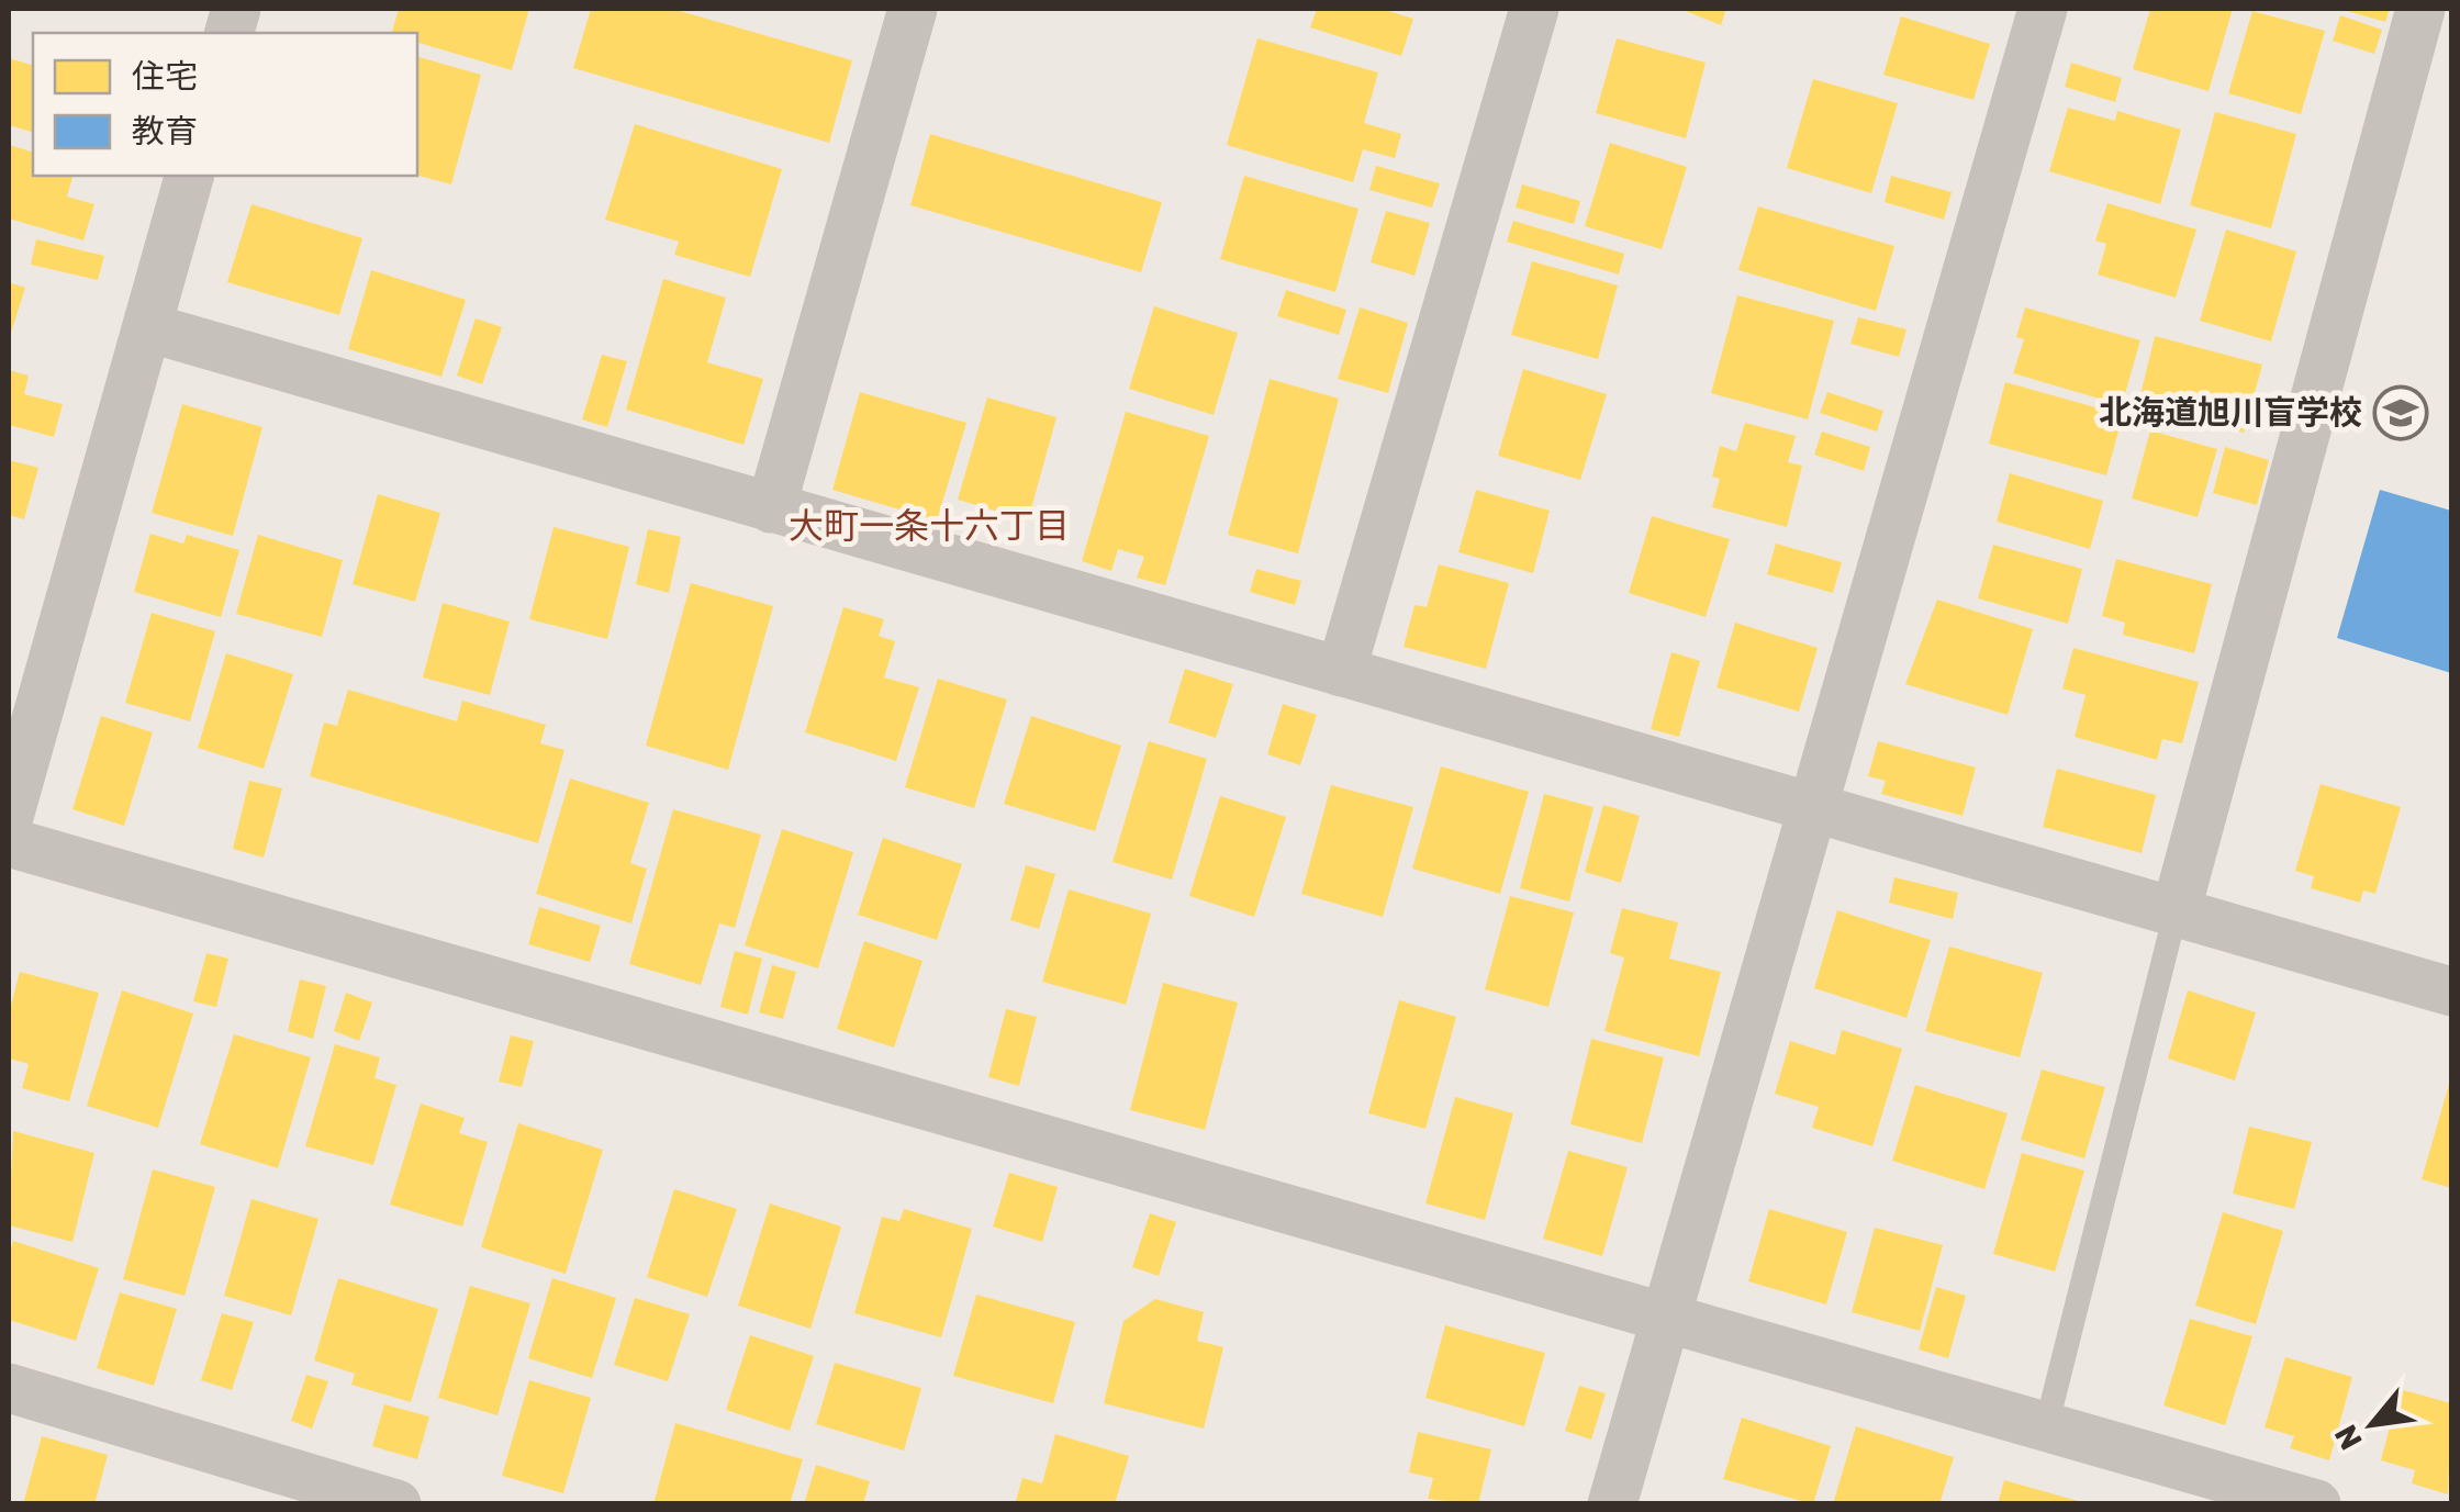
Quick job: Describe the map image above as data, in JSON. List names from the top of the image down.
{
  "districts": ["大町一条十六丁目"],
  "places": {
    "school or university": ["北海道旭川盲学校"]
  },
  "legend": ["住宅", "教育"],
  "north": "bottom left"
}
